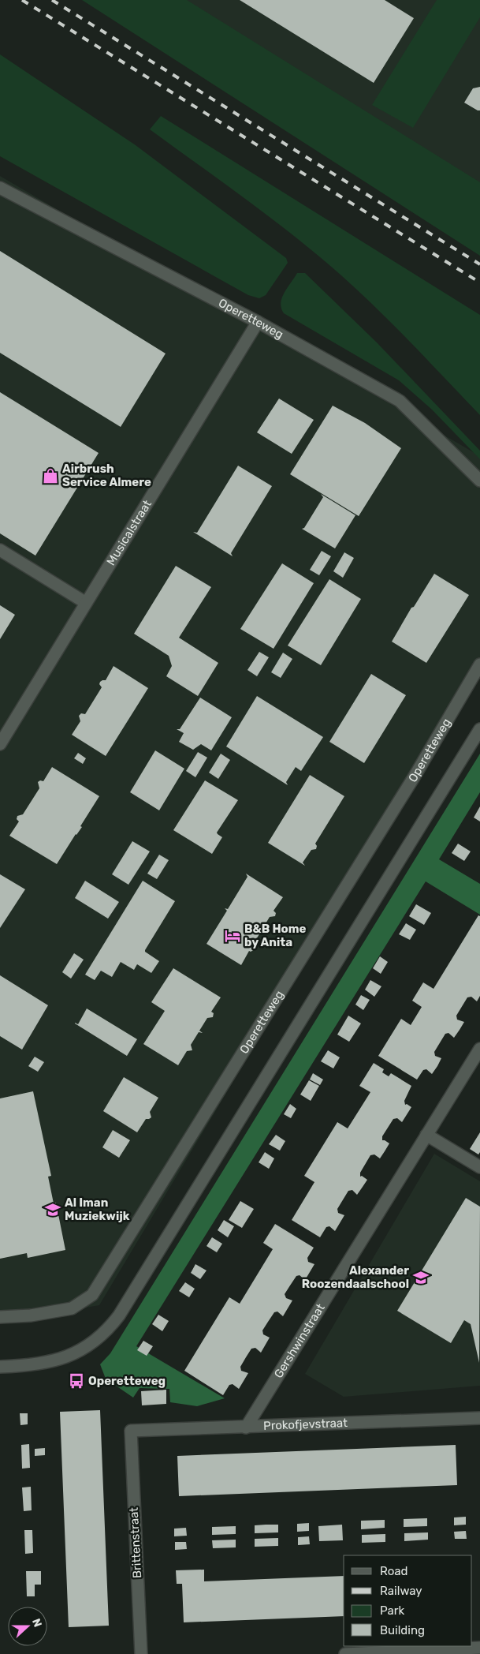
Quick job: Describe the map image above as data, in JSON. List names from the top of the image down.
{
  "streets": {
    "street": [
      "Operetteweg",
      "Musicalstraat",
      "Gershwinstraat",
      "Prokofjevstraat",
      "Brittenstraat"
    ]
  },
  "crossings": [
    ["Operetteweg", "Musicalstraat"],
    ["Gershwinstraat", "Prokofjevstraat"],
    ["Prokofjevstraat", "Brittenstraat"]
  ],
  "places": {
    "shop": ["Airbrush Service Almere"],
    "hotel": ["B&B Home by Anita"],
    "school or university": ["Al Iman Muziekwijk", "Alexander Roozendaalschool"],
    "bus stop": ["Operetteweg"]
  },
  "legend": [
    "Road",
    "Railway",
    "Park",
    "Building"
  ],
  "north": "right"
}
